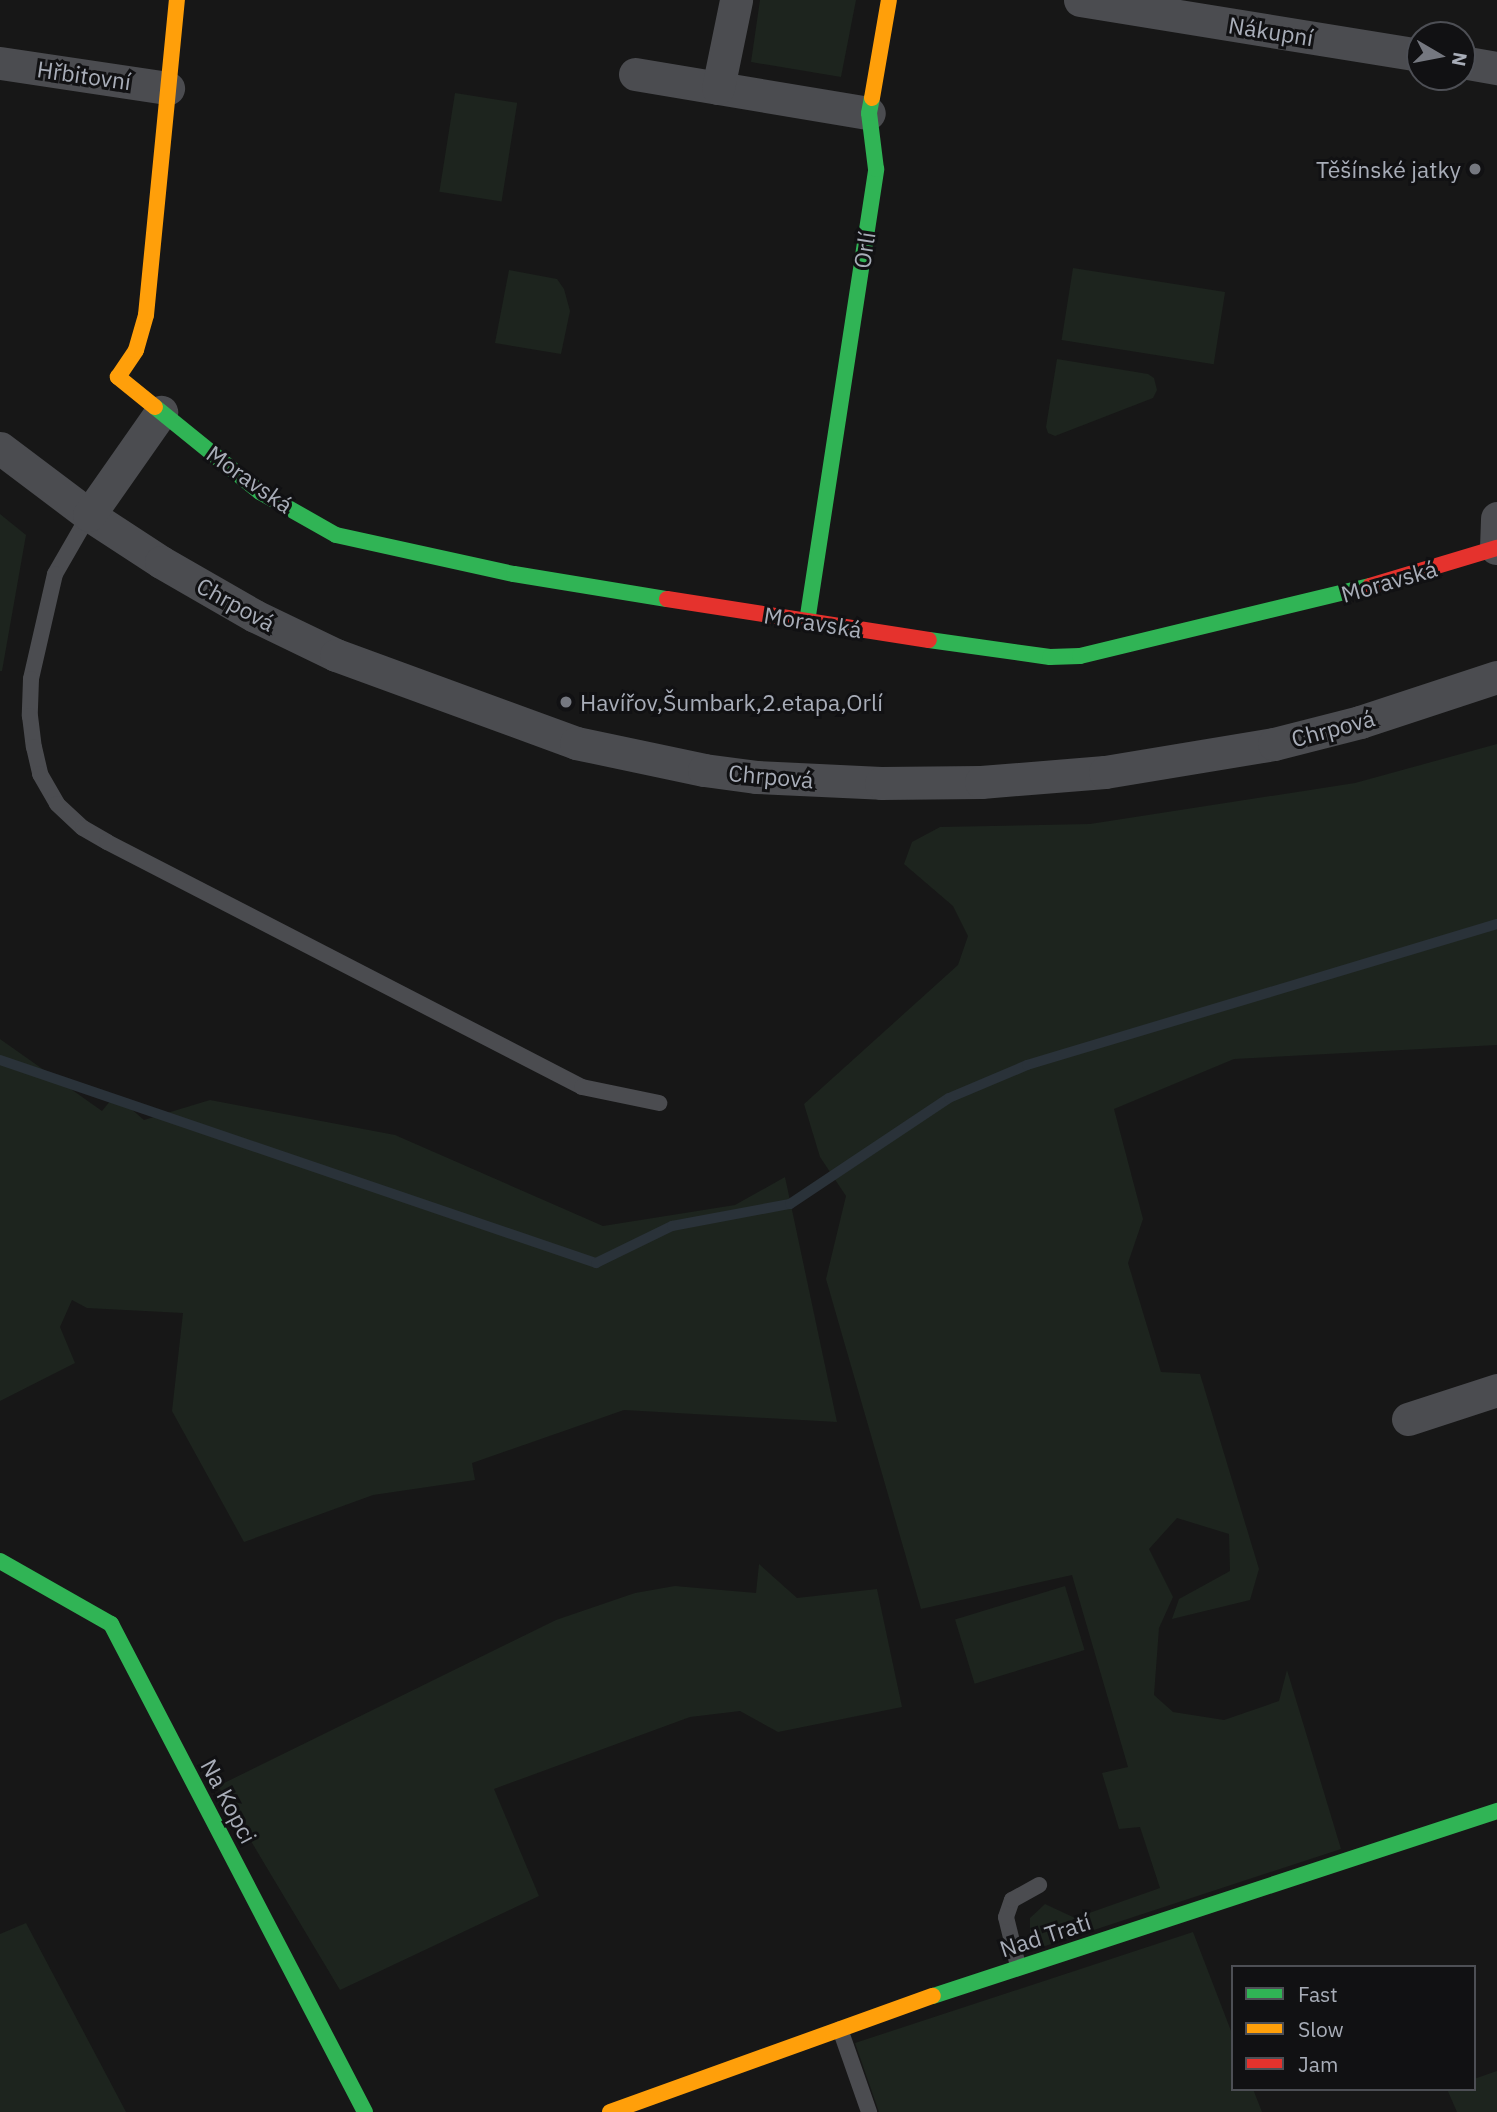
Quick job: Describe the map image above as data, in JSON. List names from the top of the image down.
{
  "streets": {
    "street": [
      "Nákupní",
      "Hřbitovní",
      "Orlí",
      "Moravská",
      "Chrpová",
      "Na Kopci",
      "Nad Tratí"
    ]
  },
  "crossings": [
    ["Hřbitovní", "Moravská"],
    ["Orlí", "Moravská"]
  ],
  "places": ["Těšínské jatky", "Havířov,Šumbark,2.etapa,Orlí"],
  "legend": ["Fast", "Slow", "Jam"],
  "north": "right"
}
